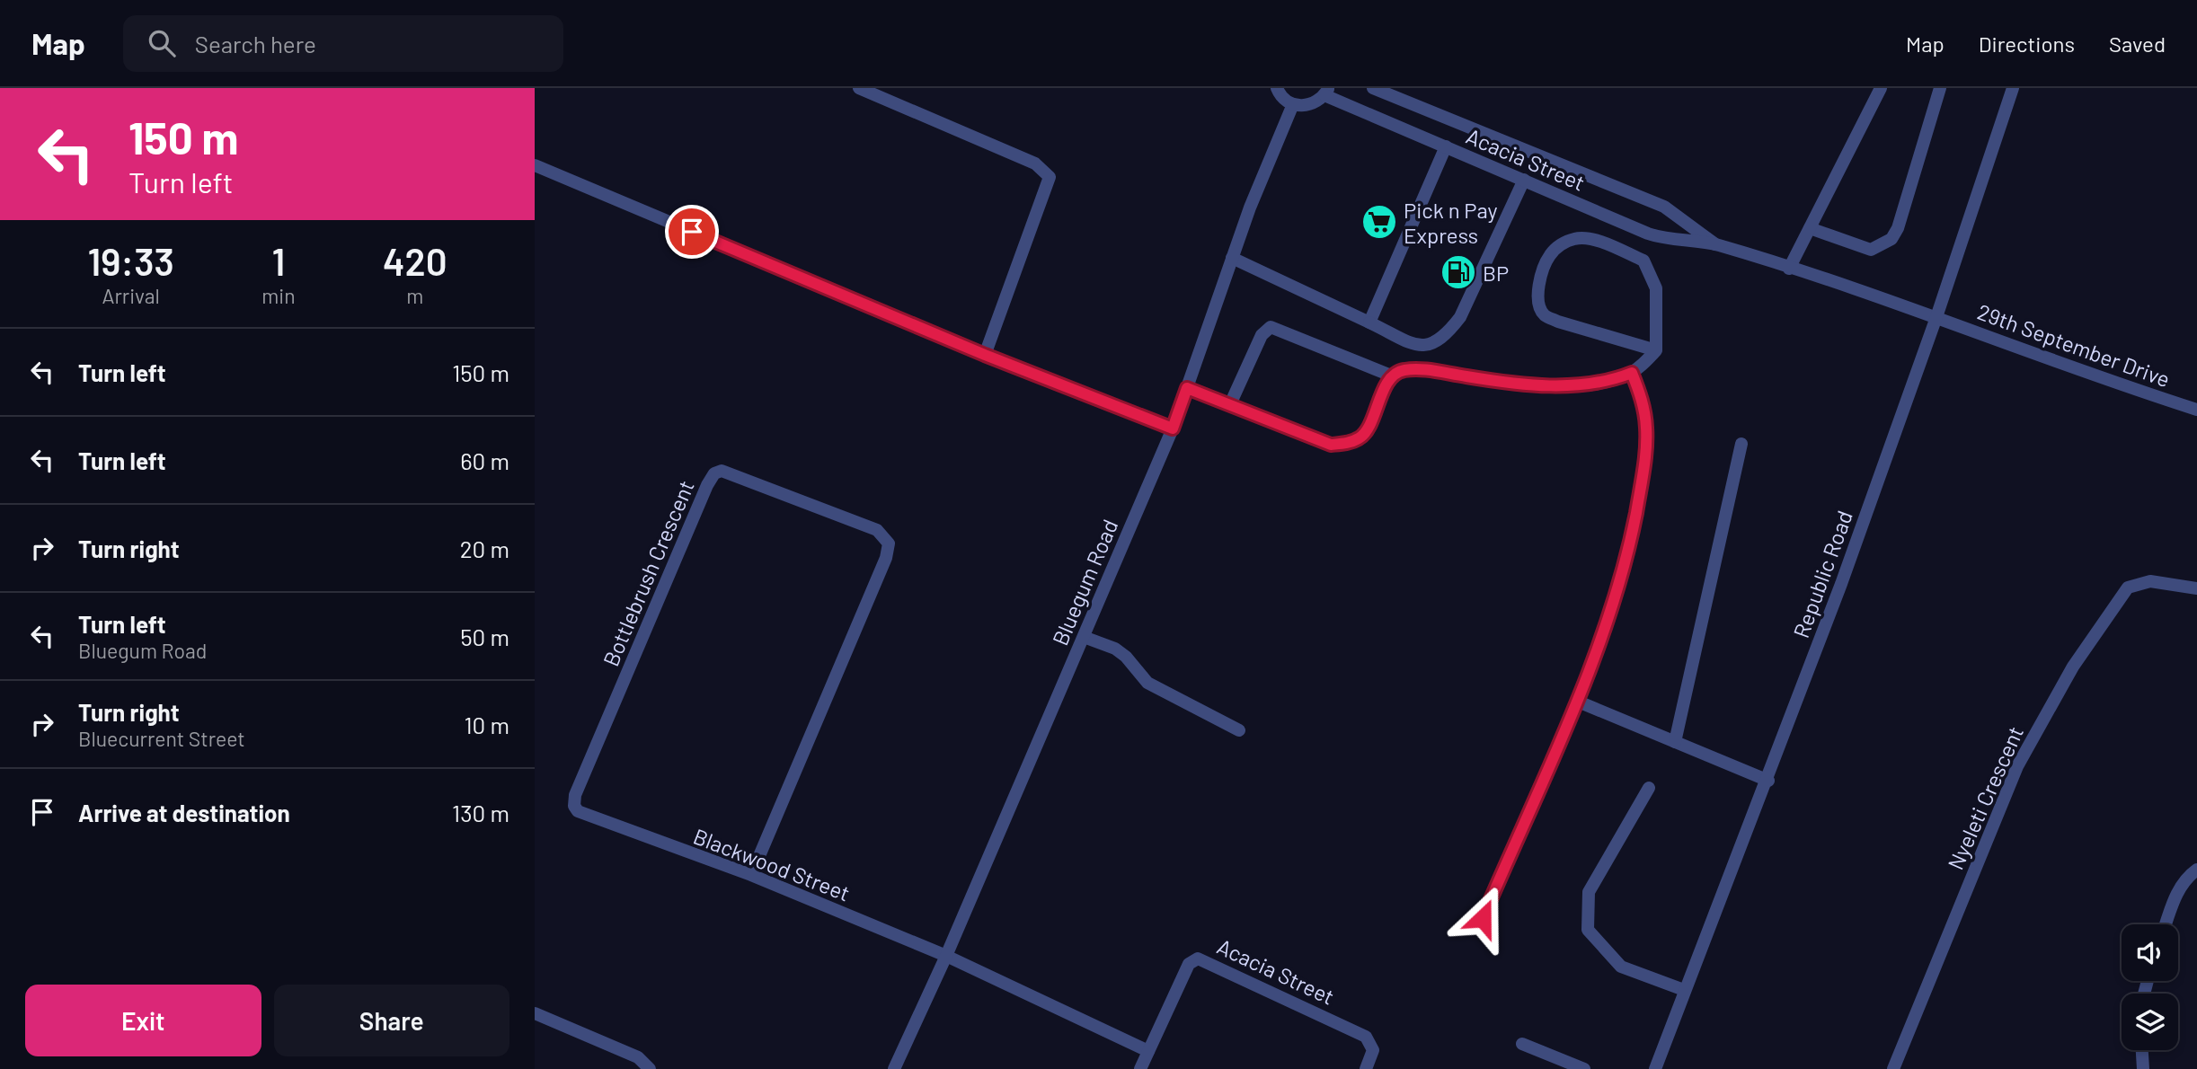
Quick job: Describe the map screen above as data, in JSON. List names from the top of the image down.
{
  "streets": {
    "street": [
      "Acacia Street",
      "29th September Drive",
      "Bottlebrush Crescent",
      "Republic Road",
      "Bluegum Road",
      "Nyeleti Crescent",
      "Blackwood Street"
    ]
  },
  "crossings": [
    ["Acacia Street", "29th September Drive"],
    ["Acacia Street", "Republic Road"],
    ["29th September Drive", "Republic Road"],
    ["Bottlebrush Crescent", "Blackwood Street"],
    ["Bluegum Road", "Blackwood Street"]
  ],
  "places": {
    "supermarket": ["Pick n Pay Express"],
    "fuel station": ["BP"]
  },
  "page": {
    "header": "Map",
    "search": "Search here",
    "nav": ["Map", "Directions", "Saved"],
    "turn": ["150 m", "Turn left"],
    "eta": [
      "19:33",
      "Arrival",
      "1",
      "min",
      "420",
      "m"
    ],
    "list": [
      {
        "name": "Turn left",
        "value": "150 m"
      },
      {
        "name": "Turn left",
        "value": "60 m"
      },
      {
        "name": "Turn right",
        "value": "20 m"
      },
      {
        "name": "Turn left",
        "note": "Bluegum Road",
        "value": "50 m"
      },
      {
        "name": "Turn right",
        "note": "Bluecurrent Street",
        "value": "10 m"
      },
      {
        "name": "Arrive at destination",
        "value": "130 m"
      }
    ],
    "buttons": ["Exit", "Share"]
  }
}
